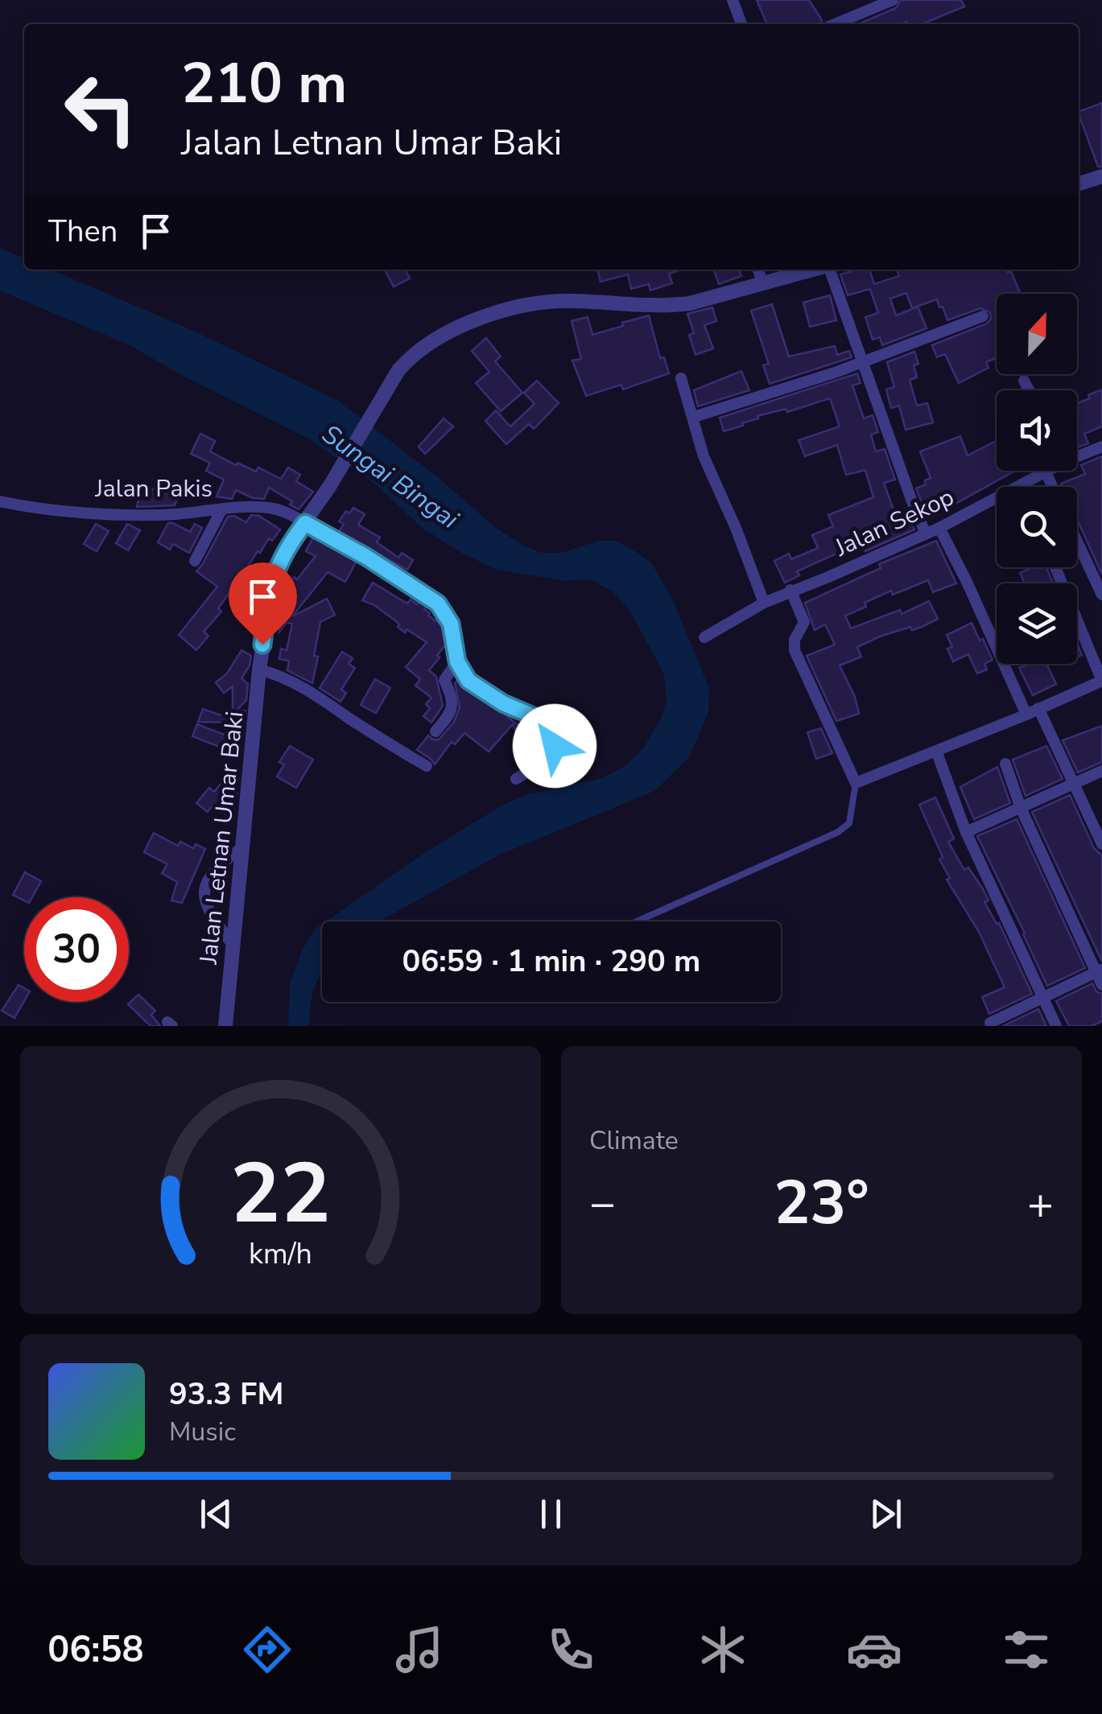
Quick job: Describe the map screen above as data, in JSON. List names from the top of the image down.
{
  "streets": {
    "street": ["Jalan Pakis", "Jalan Sekop", "Jalan Letnan Umar Baki"]
  },
  "crossings": [
    ["Jalan Pakis", "Jalan Letnan Umar Baki"]
  ],
  "water": ["Sungai Bingai"],
  "north": "top",
  "page": {
    "turn": ["210 m", "Jalan Letnan Umar Baki"],
    "then": "Then",
    "limit": "30",
    "trip": "06:59 · 1 min · 290 m",
    "tile": "Climate",
    "heat": ["−", "23°", "+"],
    "song": ["93.3 FM", "Music"],
    "tabs": "06:58",
    "gauge": ["22", "km/h"]
  }
}
